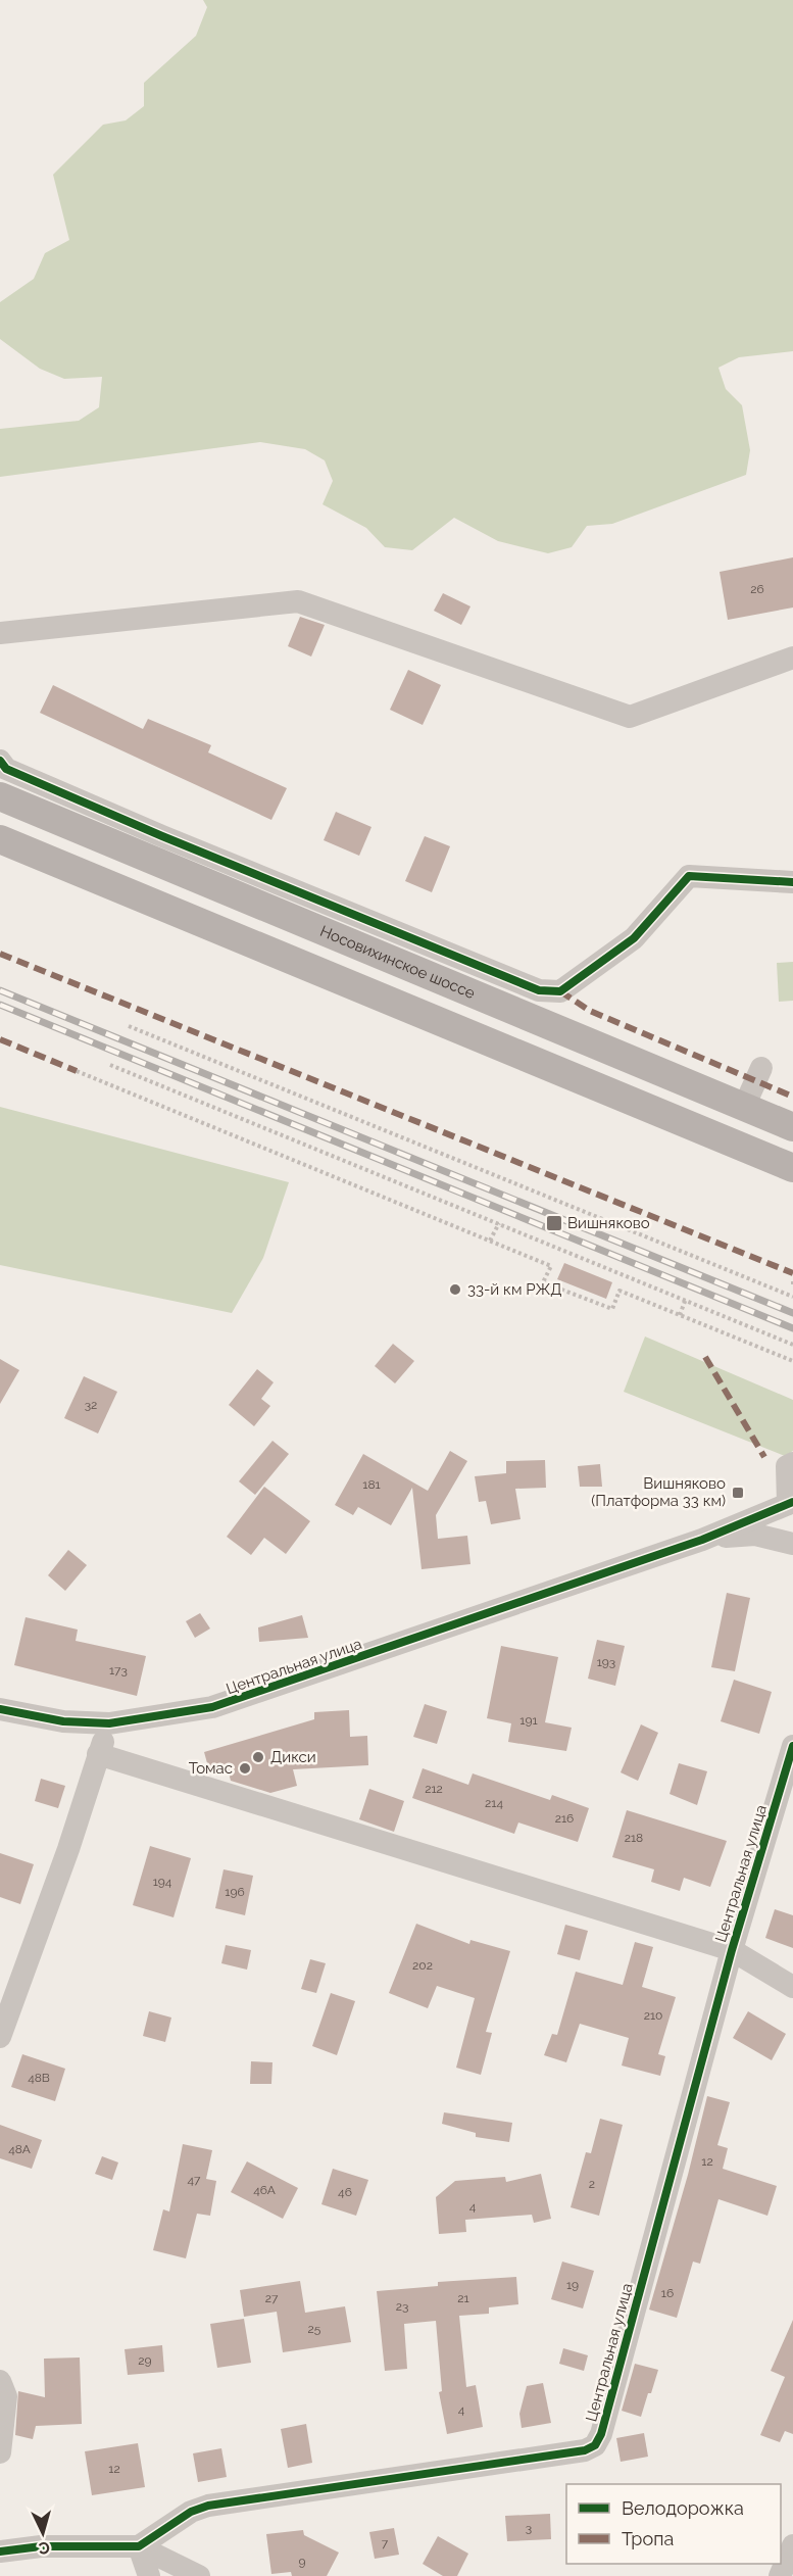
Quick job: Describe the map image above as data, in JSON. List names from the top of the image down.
{
  "streets": {
    "main road": ["Носовихинское шоссе"],
    "street": ["Центральная улица"]
  },
  "places": {
    "transit": ["Вишняково", "Вишняково (Платформа 33 км)"],
    "other": ["33-й км РЖД", "Дикси", "Томас"]
  },
  "house_numbers": [
    "26",
    "32",
    "181",
    "193",
    "173",
    "191",
    "212",
    "214",
    "216",
    "218",
    "194",
    "196",
    "202",
    "210",
    "48В",
    "48А",
    "12",
    "47",
    "2",
    "46А",
    "46",
    "4",
    "19",
    "16",
    "27",
    "21",
    "23",
    "25",
    "29",
    "4",
    "12",
    "3",
    "7",
    "9"
  ],
  "legend": ["Велодорожка", "Тропа"],
  "north": "bottom"
}
